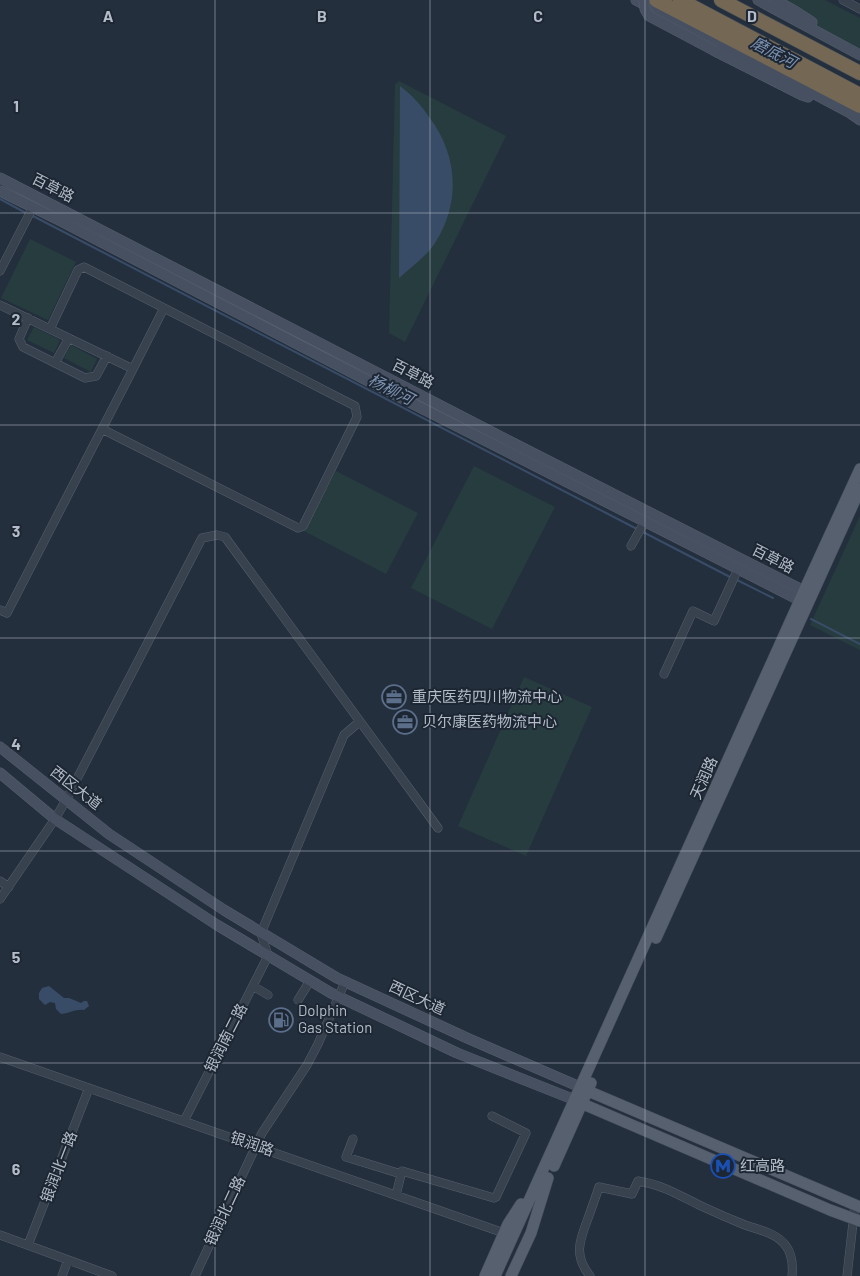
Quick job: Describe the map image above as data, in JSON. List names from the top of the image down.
{
  "streets": {
    "main road": ["百草路", "天润路", "西区大道"],
    "street": [
      "银润南二路",
      "银润路",
      "银润北一路",
      "银润北二路"
    ]
  },
  "crossings": [
    ["百草路", "天润路"],
    ["天润路", "西区大道"],
    ["西区大道", "银润北二路"],
    ["银润南二路", "银润路"],
    ["银润路", "银润北一路"],
    ["银润路", "银润北二路"]
  ],
  "water": ["磨底河", "杨柳河"],
  "places": {
    "office": ["重庆医药四川物流中心", "贝尔康医药物流中心"],
    "fuel station": ["Dolphin Gas Station"],
    "metro station": ["红高路"]
  },
  "grid": {
    "columns": [
      "A",
      "B",
      "C",
      "D"
    ],
    "rows": [
      "1",
      "2",
      "3",
      "4",
      "5",
      "6"
    ]
  }
}
